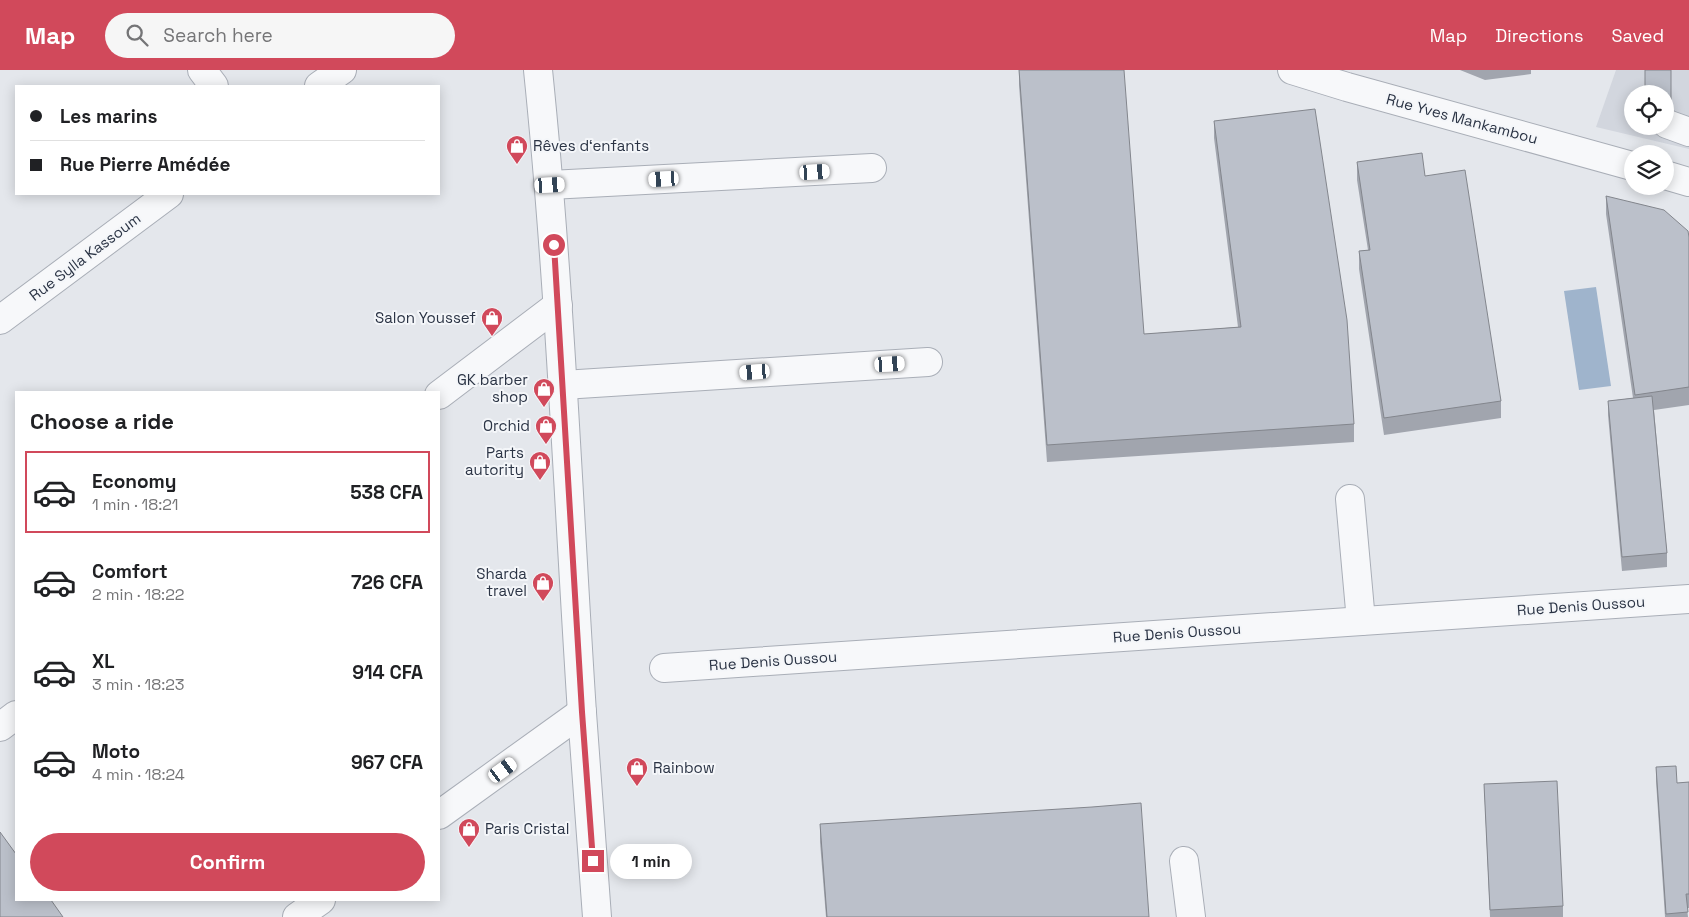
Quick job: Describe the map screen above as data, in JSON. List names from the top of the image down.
{
  "streets": {
    "street": ["Rue Yves Mankambou", "Rue Sylla Kassoum", "Rue Denis Oussou"]
  },
  "places": {
    "shop": [
      "Rêves d‘enfants",
      "Salon Youssef",
      "GK barber shop",
      "Orchid",
      "Parts autority",
      "Sharda travel",
      "Rainbow",
      "Paris Cristal"
    ]
  },
  "page": {
    "header": "Map",
    "search": "Search here",
    "nav": ["Map", "Directions", "Saved"],
    "banner": ["Les marins", "Rue Pierre Amédée"],
    "heading": "Choose a ride",
    "list": [
      {
        "name": "Economy",
        "note": "1 min · 18:21",
        "value": "538 CFA"
      },
      {
        "name": "Comfort",
        "note": "2 min · 18:22",
        "value": "726 CFA"
      },
      {
        "name": "XL",
        "note": "3 min · 18:23",
        "value": "914 CFA"
      },
      {
        "name": "Moto",
        "note": "4 min · 18:24",
        "value": "967 CFA"
      }
    ],
    "buttons": "Confirm",
    "bubble": "1 min"
  }
}
